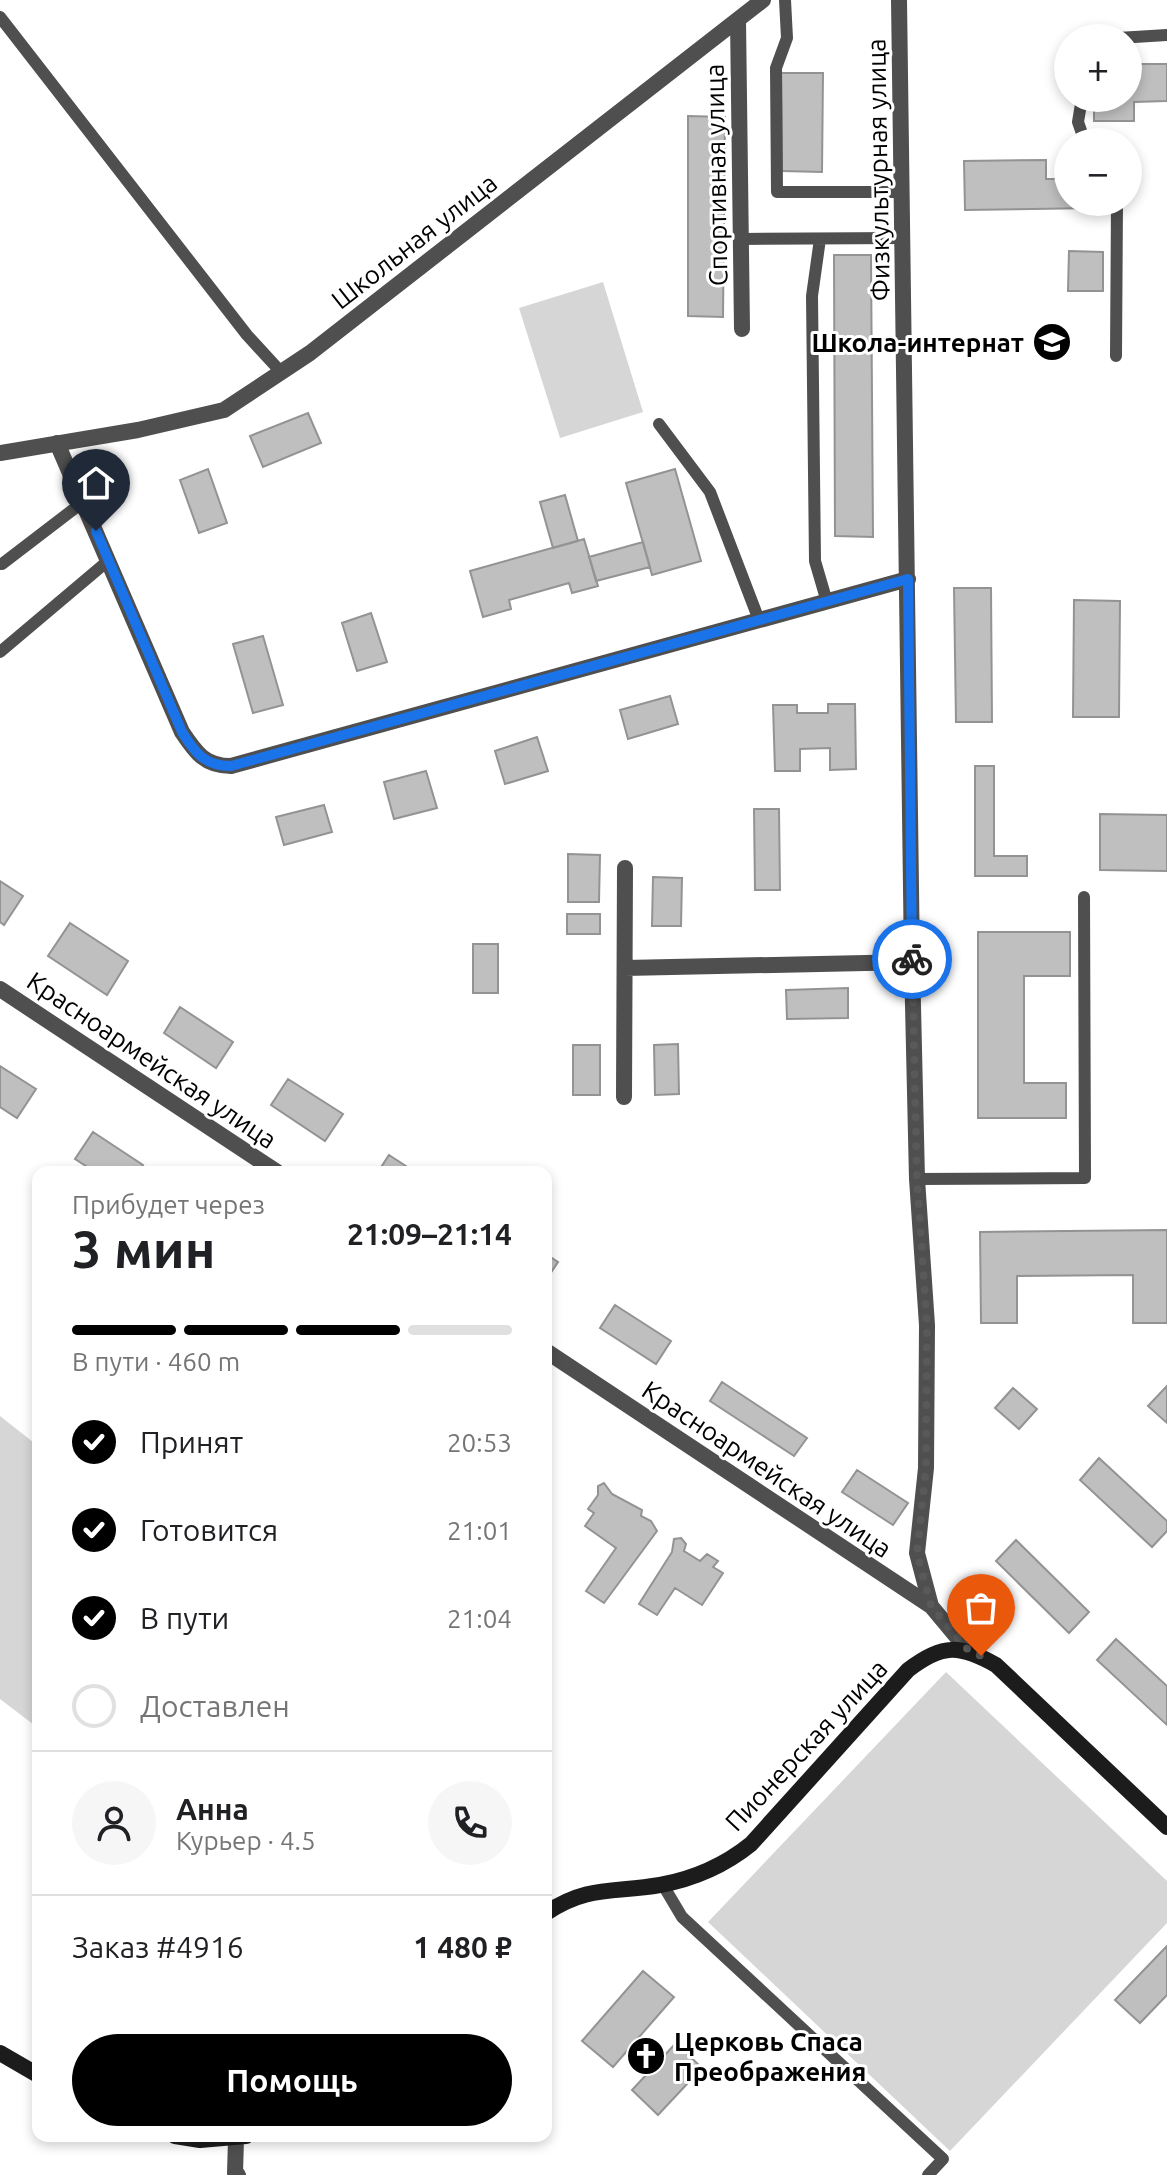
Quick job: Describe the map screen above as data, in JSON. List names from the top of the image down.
{
  "streets": {
    "main road": ["Красноармейская улица", "Пионерская улица"],
    "street": ["Физкультурная улица", "Спортивная улица", "Школьная улица"]
  },
  "crossings": [
    ["Физкультурная улица", "Красноармейская улица"],
    ["Спортивная улица", "Школьная улица"],
    ["Красноармейская улица", "Пионерская улица"]
  ],
  "places": {
    "school or university": ["Школа-интернат"],
    "church": ["Церковь Спаса Преображения"]
  },
  "page": {
    "map_buttons": ["+", "−"],
    "heading": ["3 мин", "Прибудет через", "21:09–21:14"],
    "panel": [
      "Анна",
      "Курьер · 4.5",
      "Заказ #4916",
      "1 480 ₽"
    ],
    "bar": "В пути · 460 m",
    "list": [
      ["Принят", "20:53"],
      ["Готовится", "21:01"],
      ["В пути", "21:04"],
      "Доставлен"
    ],
    "buttons": "Помощь"
  }
}
